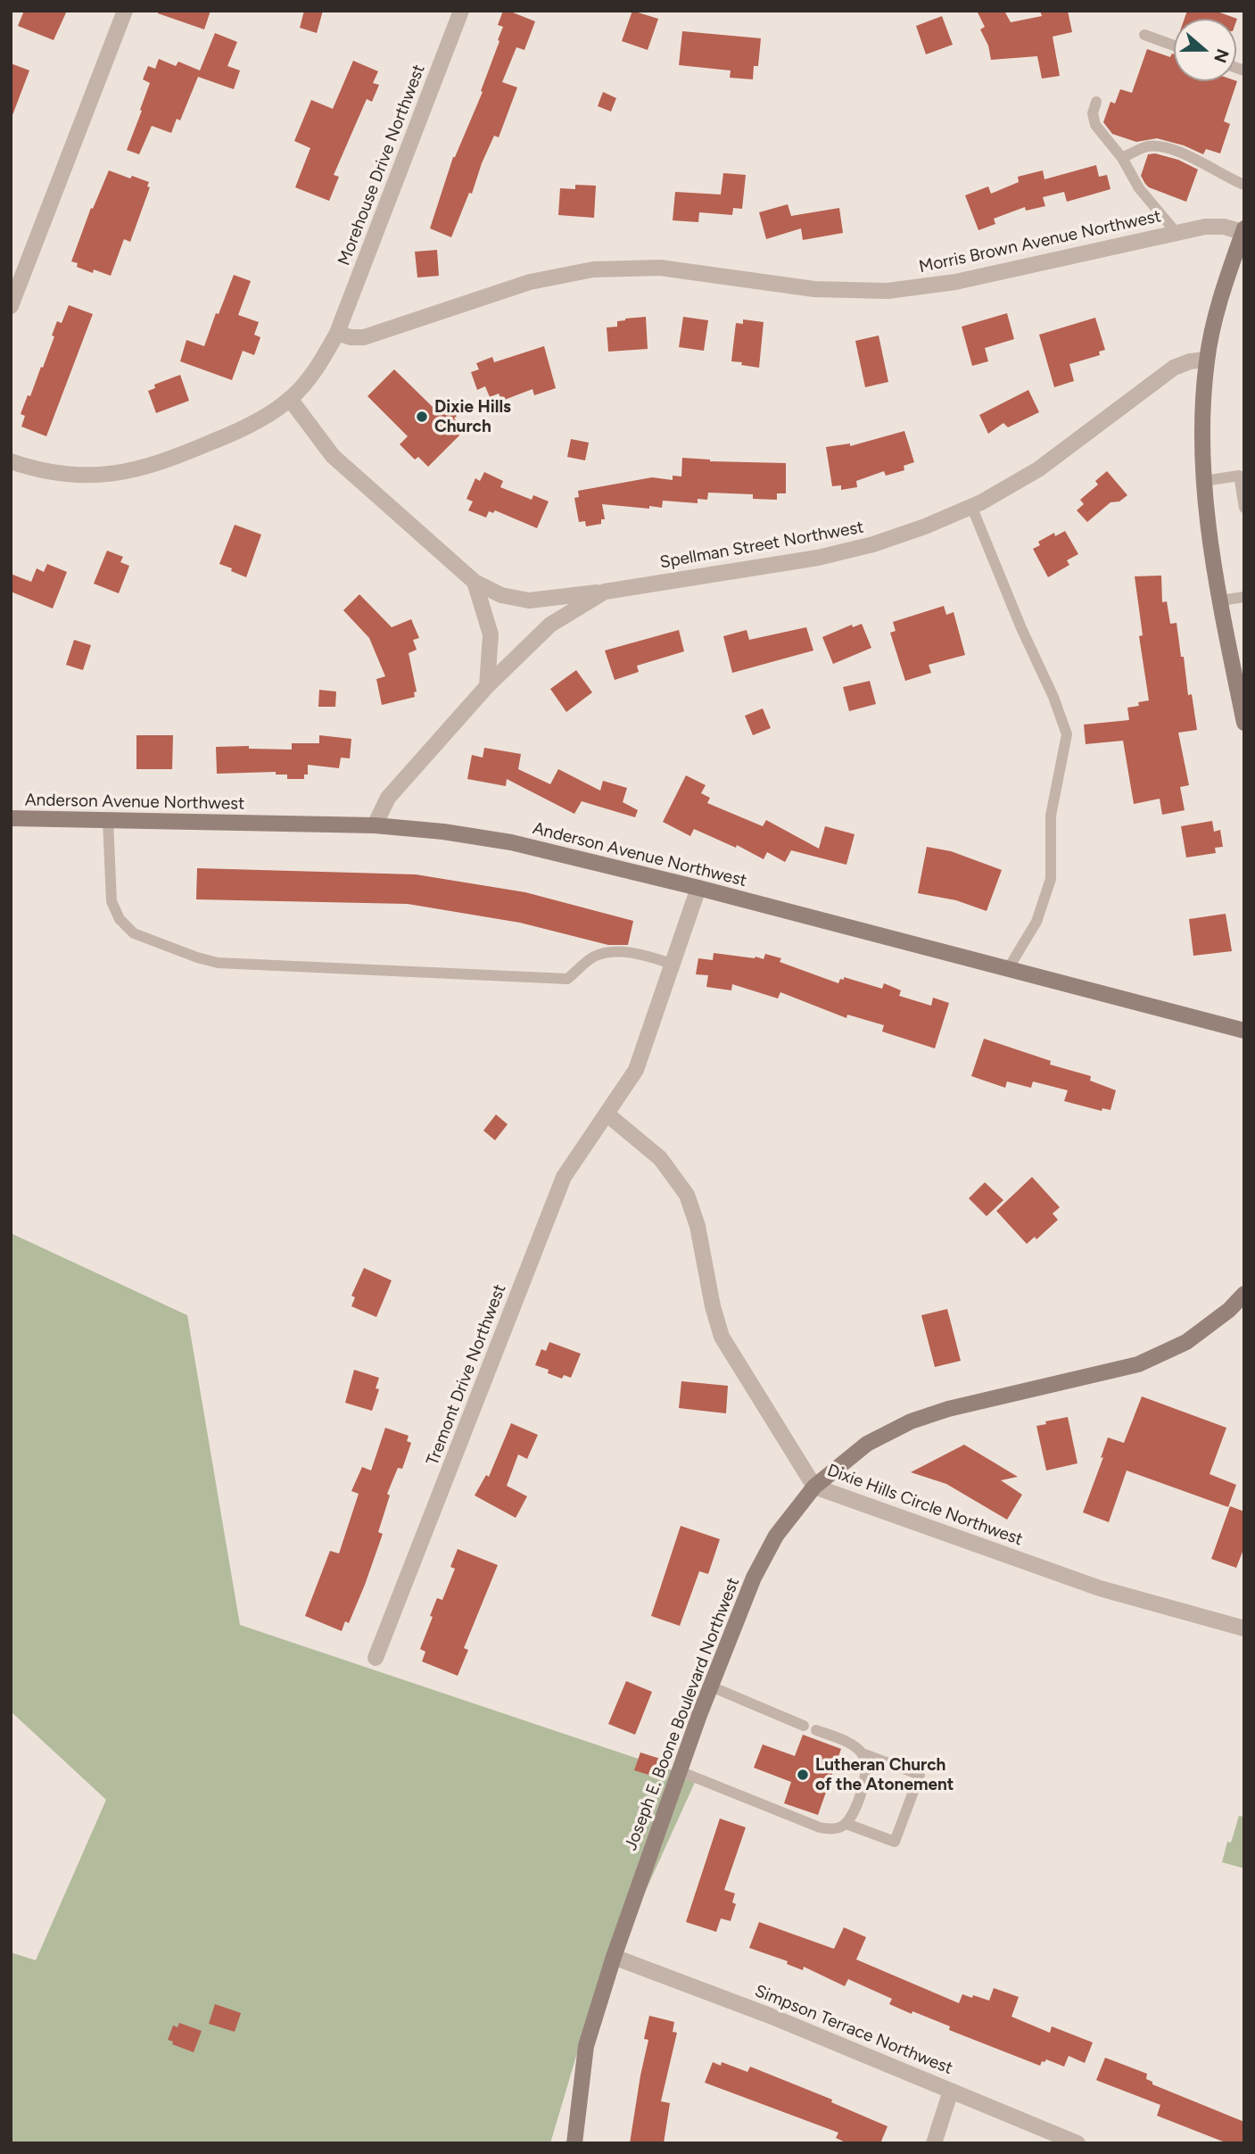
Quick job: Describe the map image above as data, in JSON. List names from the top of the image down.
{
  "streets": {
    "main road": ["Anderson Avenue Northwest", "Joseph E. Boone Boulevard Northwest"],
    "street": [
      "Morehouse Drive Northwest",
      "Morris Brown Avenue Northwest",
      "Spellman Street Northwest",
      "Tremont Drive Northwest",
      "Dixie Hills Circle Northwest",
      "Simpson Terrace Northwest"
    ]
  },
  "crossings": [
    ["Morehouse Drive Northwest", "Morris Brown Avenue Northwest"],
    ["Spellman Street Northwest", "Anderson Avenue Northwest"],
    ["Tremont Drive Northwest", "Dixie Hills Circle Northwest"],
    ["Dixie Hills Circle Northwest", "Joseph E. Boone Boulevard Northwest"],
    ["Joseph E. Boone Boulevard Northwest", "Simpson Terrace Northwest"]
  ],
  "places": ["Dixie Hills Church", "Lutheran Church of the Atonement"],
  "north": "right"
}
